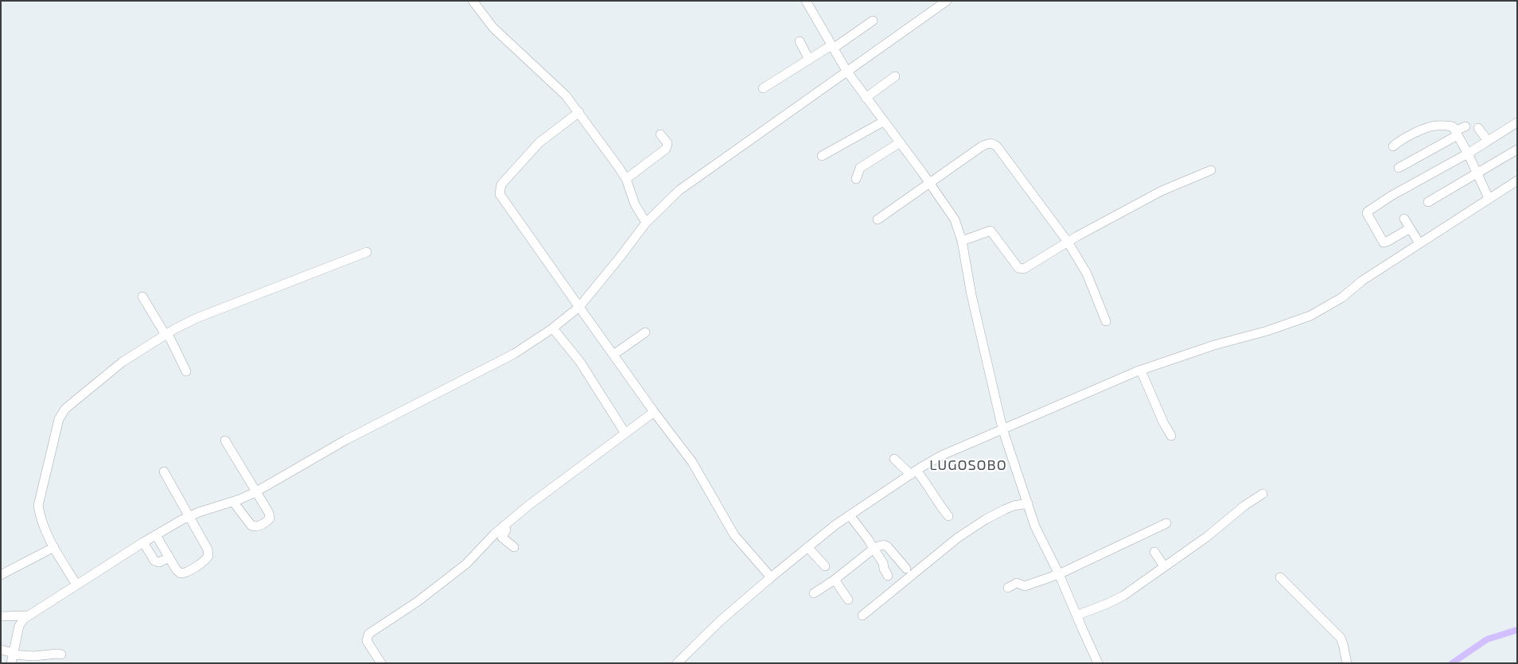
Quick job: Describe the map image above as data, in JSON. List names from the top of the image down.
{
  "districts": ["LUGOSOBO"]
}
